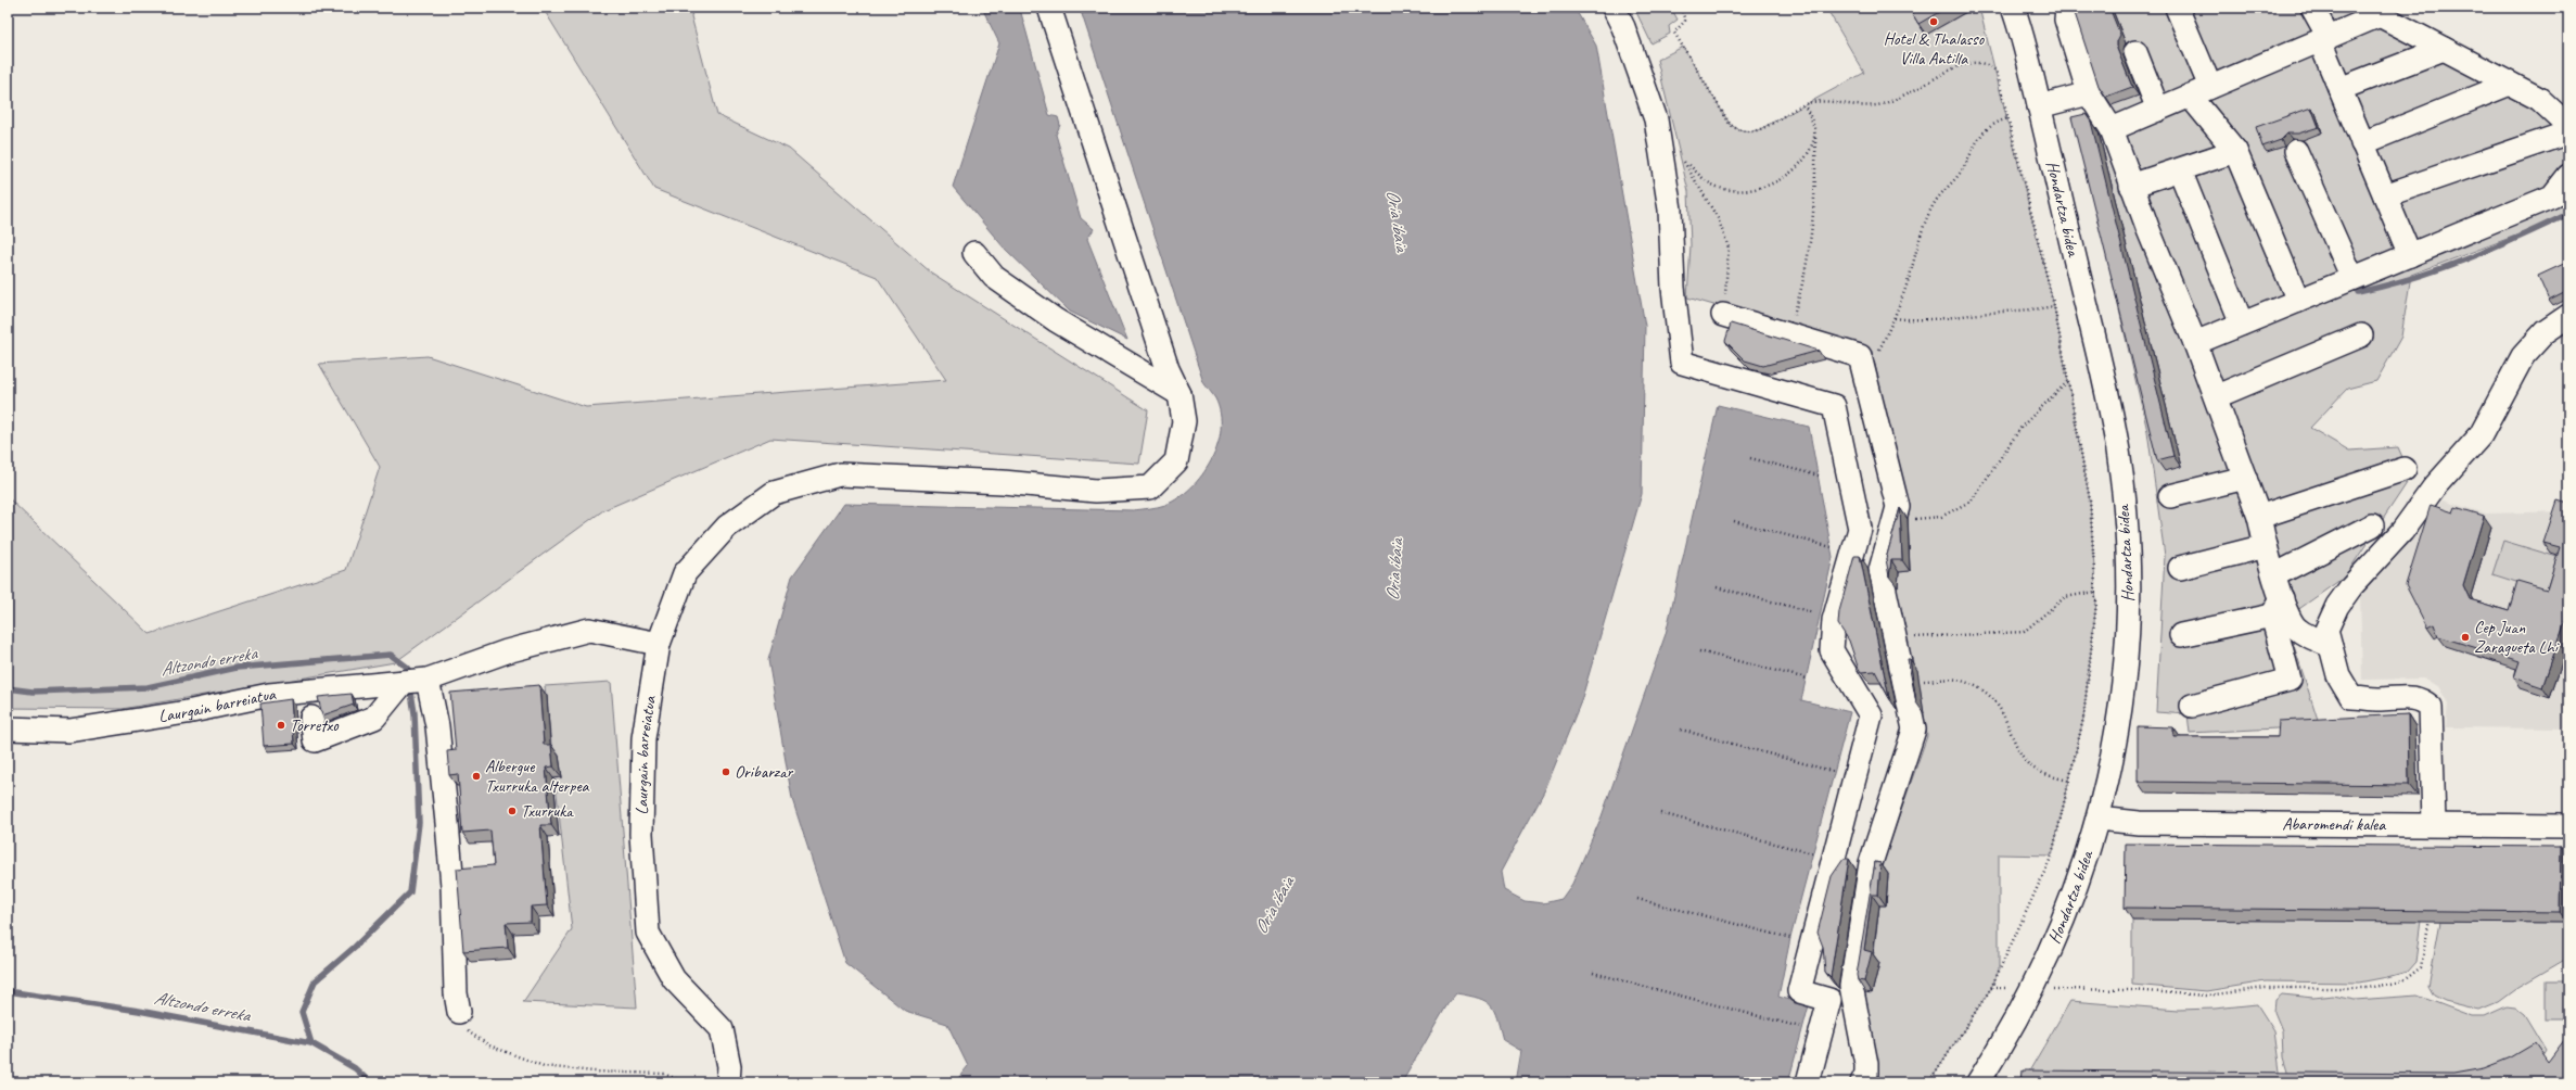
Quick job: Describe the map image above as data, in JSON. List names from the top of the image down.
{
  "streets": {
    "street": ["Hondartza bidea", "Laurgain barreiatua", "Abaromendi kalea"]
  },
  "crossings": [
    ["Hondartza bidea", "Abaromendi kalea"]
  ],
  "water": ["Oria ibaia", "Altzondo erreka"],
  "places": [
    "Hotel & Thalasso Villa Antilla",
    "Cep Juan Zaragueta Lhi",
    "Torretxo",
    "Oribarzar",
    "Albergue Txurruka alterpea",
    "Txurruka"
  ]
}
